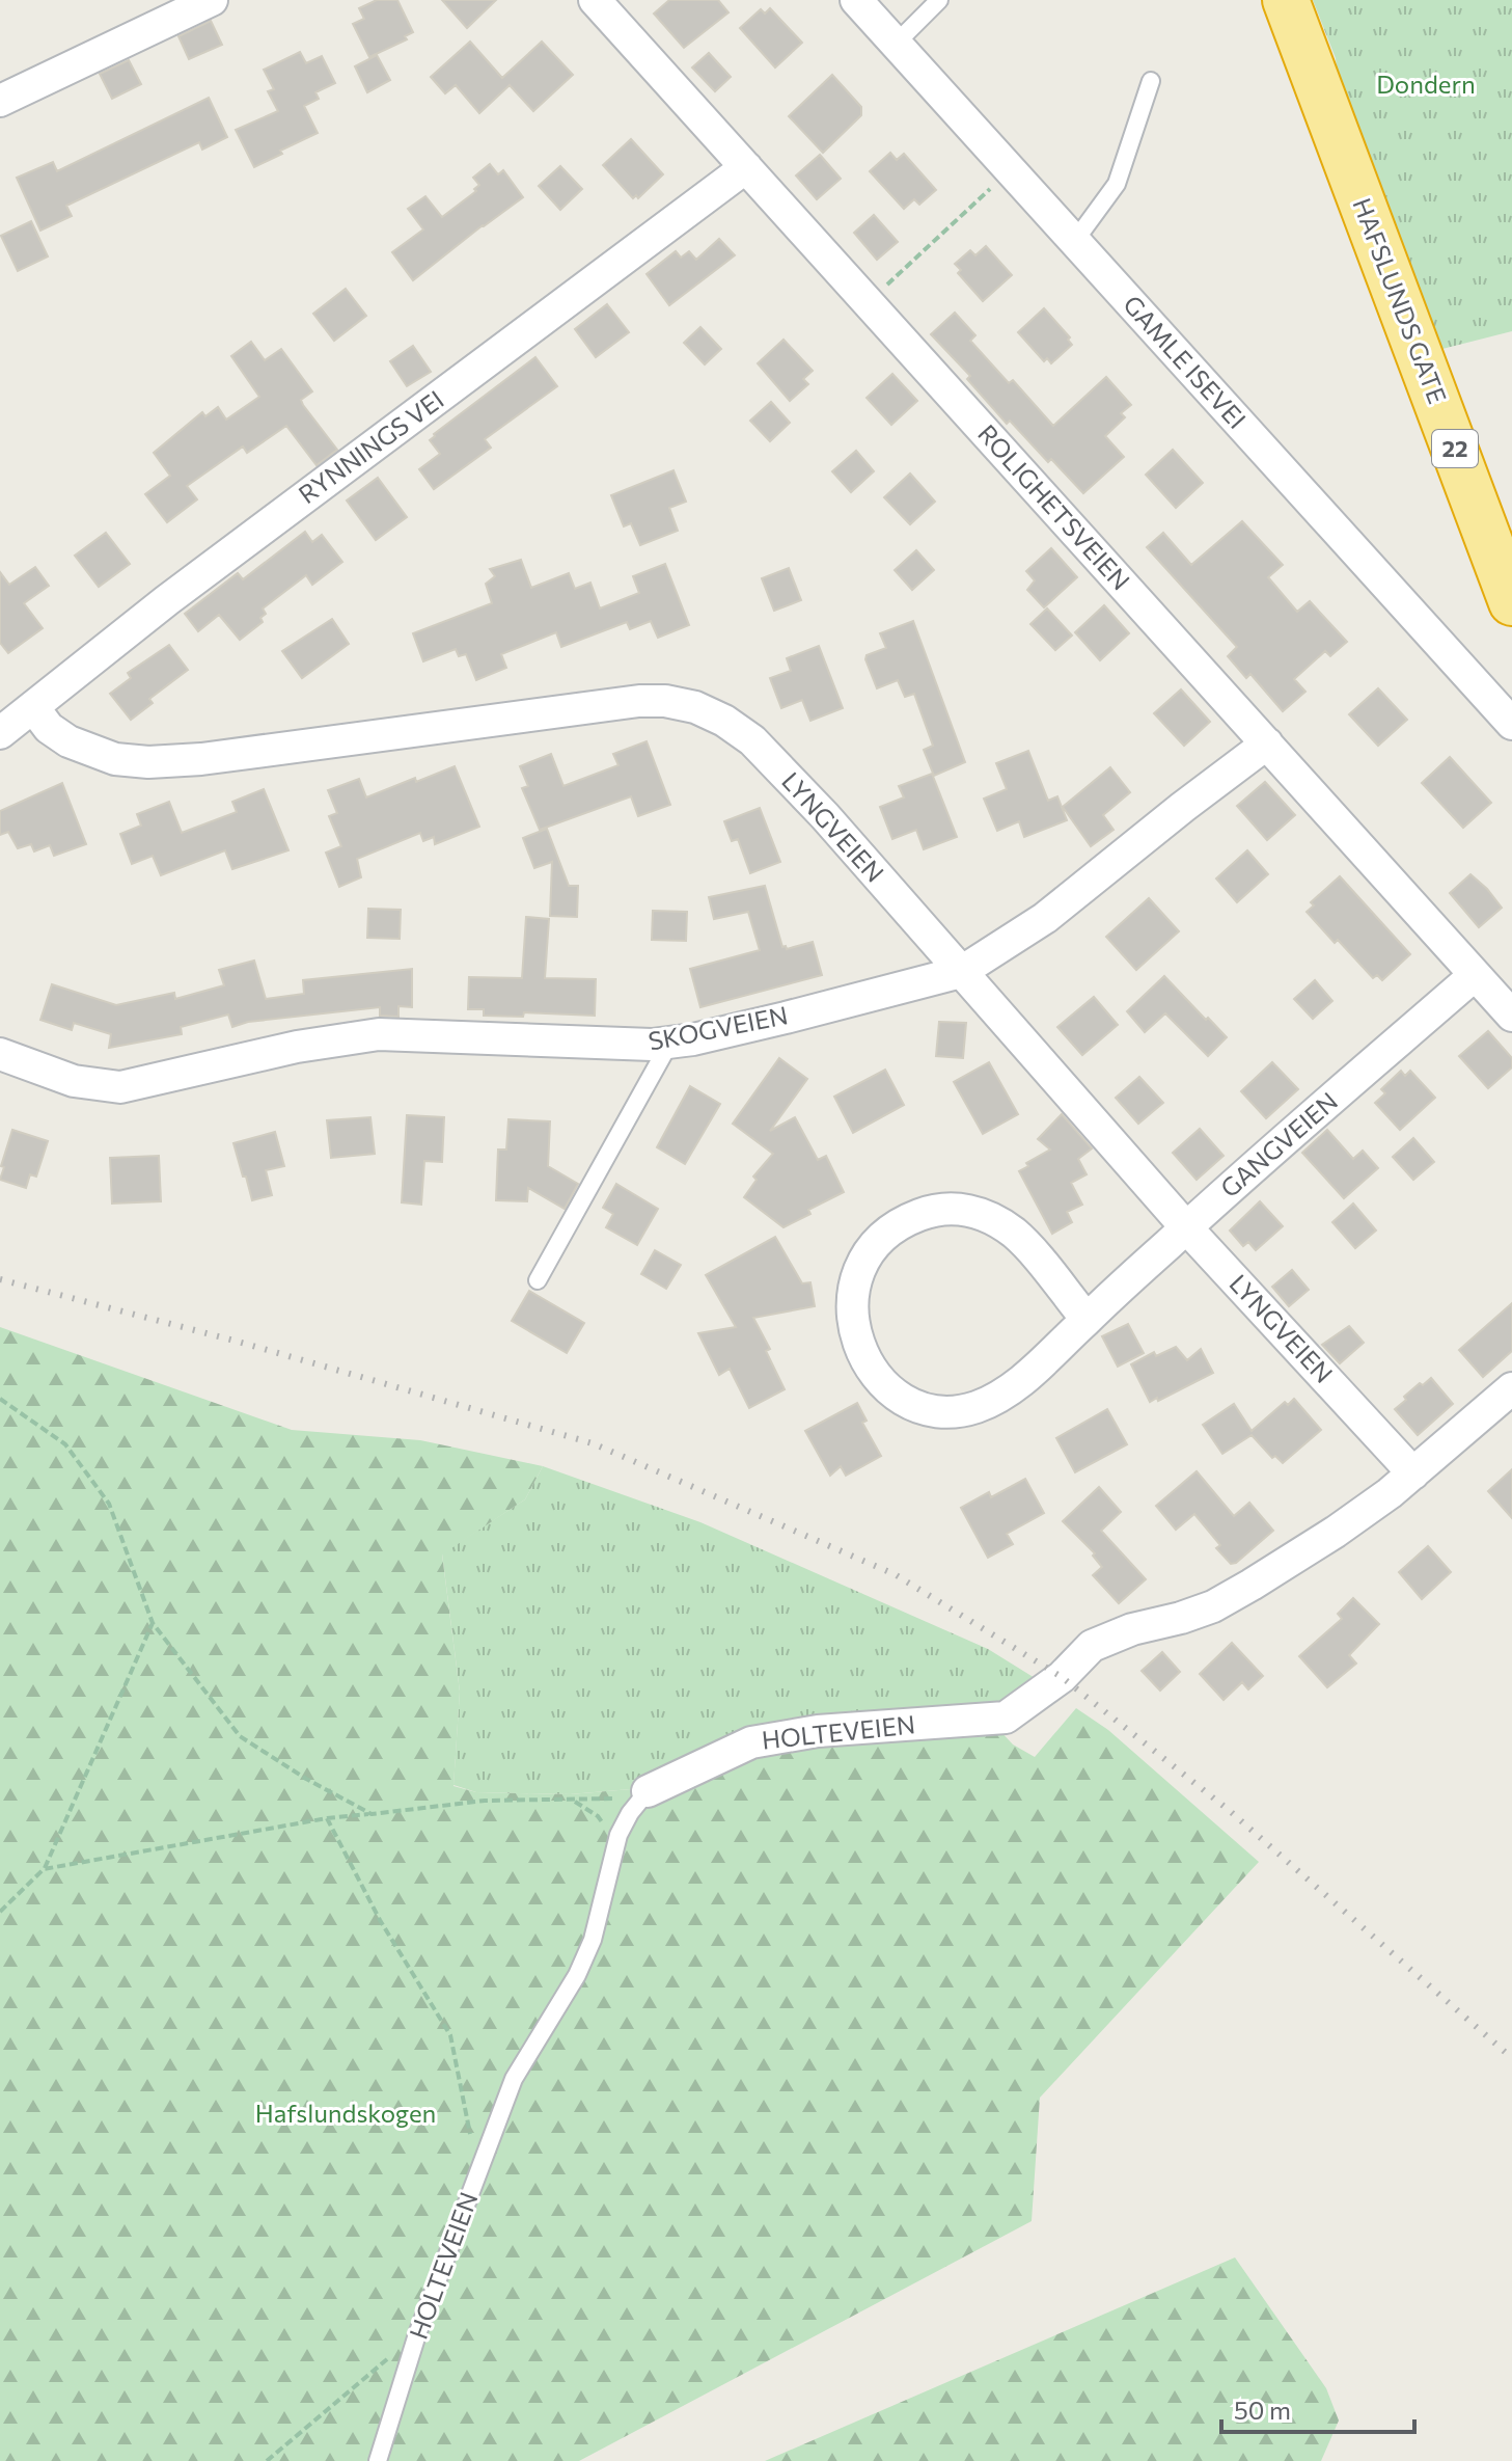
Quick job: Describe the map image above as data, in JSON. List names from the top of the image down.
{
  "streets": {
    "highway": ["HAFSLUNDS GATE", "22"],
    "street": [
      "GAMLE ISEVEI",
      "RYNNINGS VEI",
      "ROLIGHETSVEIEN",
      "LYNGVEIEN",
      "SKOGVEIEN",
      "GANGVEIEN",
      "HOLTEVEIEN"
    ]
  },
  "crossings": [
    ["RYNNINGS VEI", "ROLIGHETSVEIEN"],
    ["RYNNINGS VEI", "LYNGVEIEN"],
    ["ROLIGHETSVEIEN", "SKOGVEIEN"],
    ["ROLIGHETSVEIEN", "GANGVEIEN"],
    ["LYNGVEIEN", "SKOGVEIEN"],
    ["LYNGVEIEN", "GANGVEIEN"],
    ["LYNGVEIEN", "HOLTEVEIEN"]
  ],
  "parks": ["Dondern", "Hafslundskogen"],
  "scale_bar": "50 m"
}
